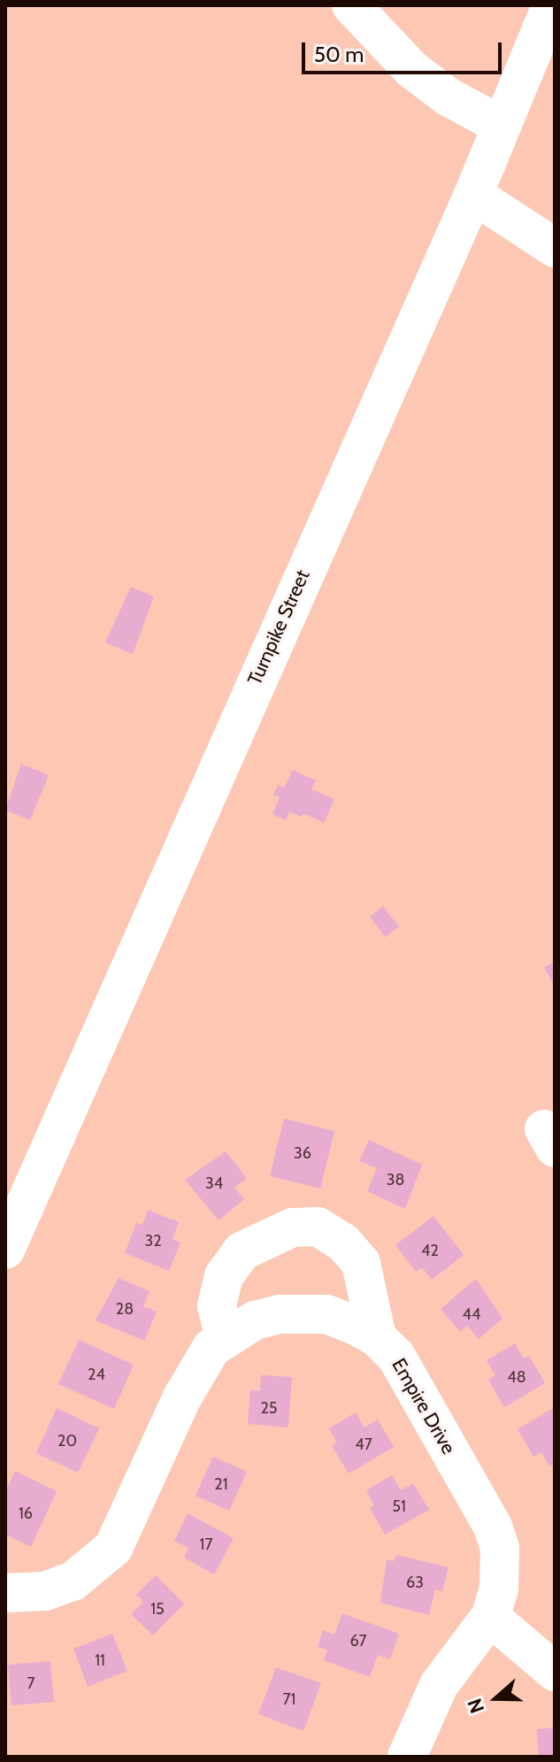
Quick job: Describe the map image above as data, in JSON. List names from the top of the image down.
{
  "streets": {
    "main road": ["Turnpike Street", "Empire Drive"]
  },
  "house_numbers": [
    "36",
    "38",
    "34",
    "32",
    "42",
    "28",
    "44",
    "24",
    "48",
    "25",
    "20",
    "47",
    "21",
    "51",
    "16",
    "17",
    "63",
    "15",
    "67",
    "11",
    "7",
    "71"
  ],
  "scale_bar": "50 m",
  "north": "left"
}
